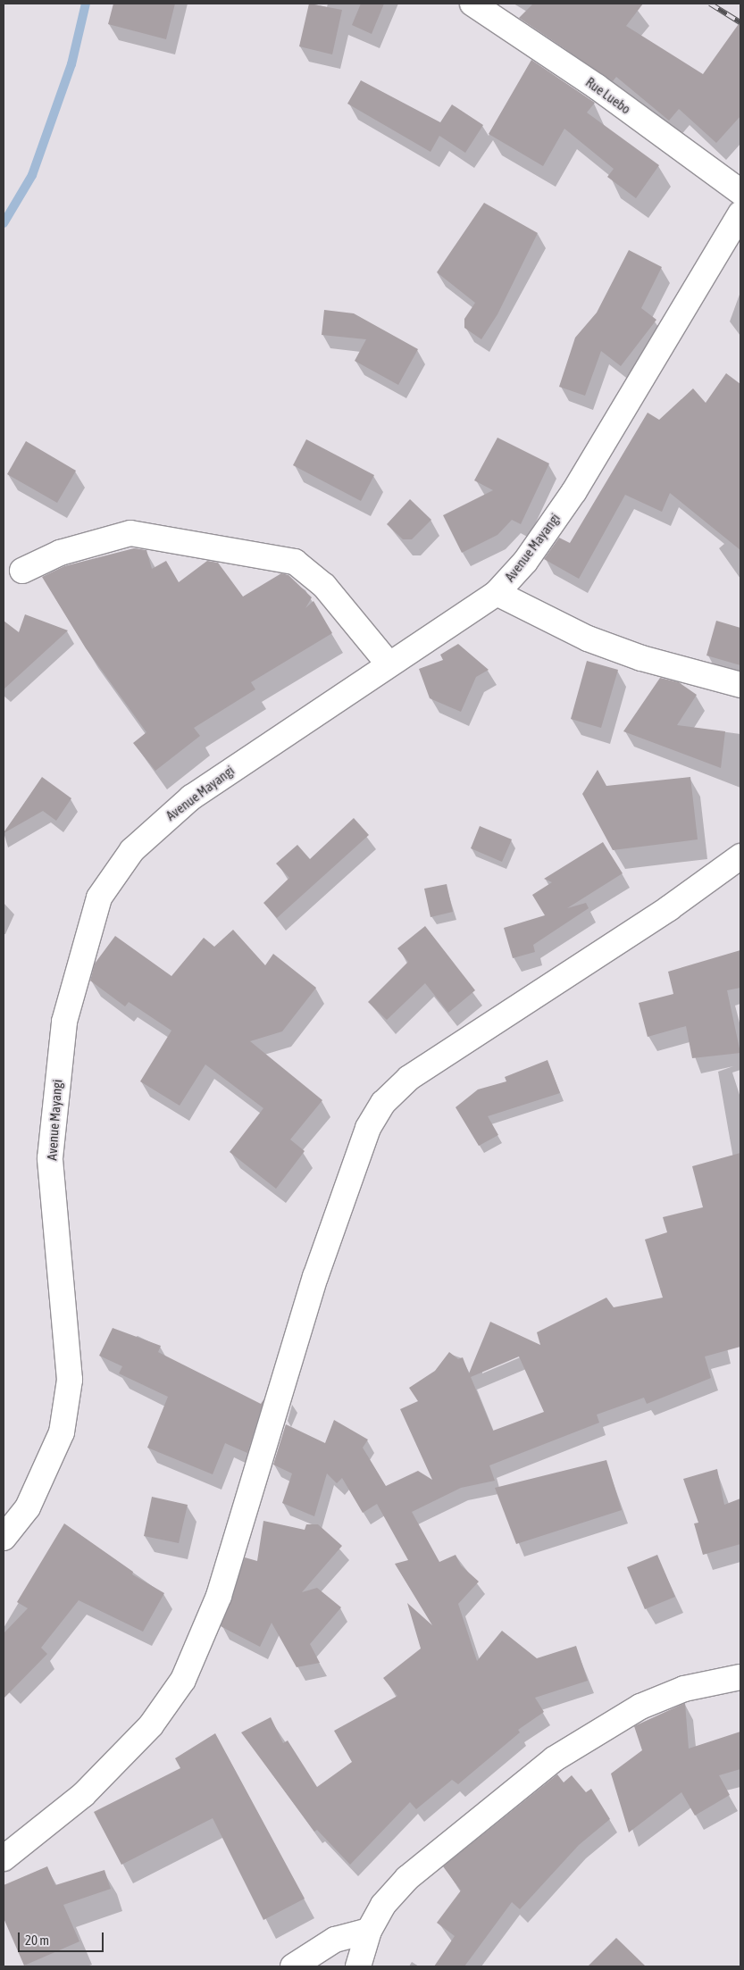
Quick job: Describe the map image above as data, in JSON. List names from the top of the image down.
{
  "streets": {
    "street": ["Rue Luebo", "Avenue Mayangi"]
  },
  "scale_bar": "20 m"
}
